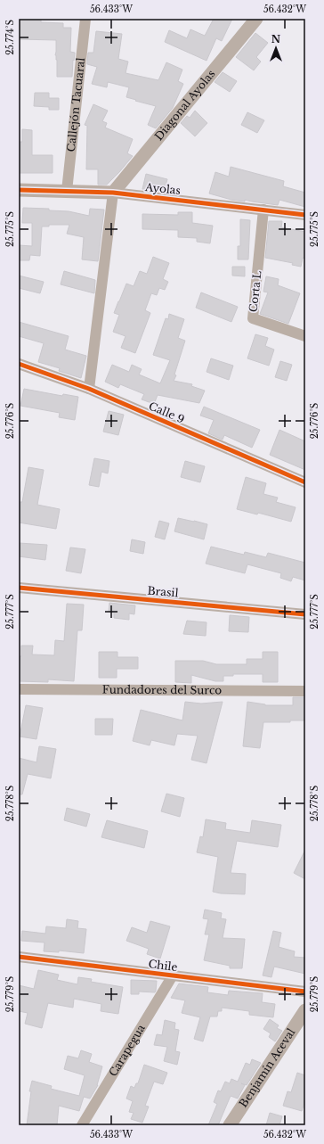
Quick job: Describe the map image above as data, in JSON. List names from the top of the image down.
{
  "streets": {
    "street": [
      "Callejón Tacuaral",
      "Diagonal Ayolas",
      "Ayolas",
      "Corta L",
      "Calle 9",
      "Brasil",
      "Fundadores del Surco",
      "Chile",
      "Carapegua",
      "Benjamín Aceval"
    ]
  },
  "crossings": [
    ["Callejón Tacuaral", "Ayolas"],
    ["Diagonal Ayolas", "Ayolas"],
    ["Ayolas", "Corta L"],
    ["Chile", "Carapegua"]
  ],
  "north": "top",
  "coordinates": [
    "56.433°W",
    "56.432°W",
    "25.774°S",
    "25.775°S",
    "25.776°S",
    "25.777°S",
    "25.778°S",
    "25.779°S"
  ]
}
